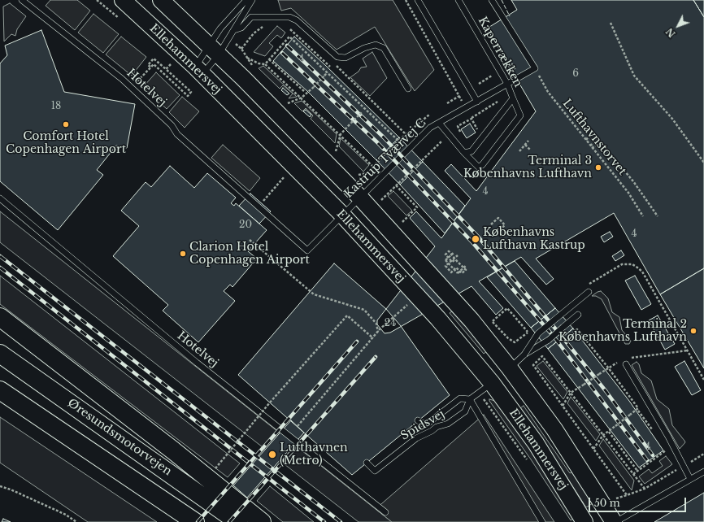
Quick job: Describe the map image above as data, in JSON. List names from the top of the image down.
{
  "streets": {
    "highway": ["Øresundsmotorvejen"],
    "street": ["Ellehammersvej"],
    "lane": [
      "Kaperrækken",
      "Hotelvej",
      "Kastrup Tværvej C",
      "Spidsvej"
    ],
    "path": ["Lufthavnstorvet"]
  },
  "crossings": [
    ["Kaperrækken", "Lufthavnstorvet"],
    ["Kaperrækken", "Kastrup Tværvej C"],
    ["Ellehammersvej", "Kastrup Tværvej C"],
    ["Ellehammersvej", "Spidsvej"],
    ["Hotelvej", "Kastrup Tværvej C"]
  ],
  "places": [
    "Comfort Hotel Copenhagen Airport",
    "Terminal 3 Københavns Lufthavn",
    "Københavns Lufthavn Kastrup",
    "Clarion Hotel Copenhagen Airport",
    "Terminal 2 Københavns Lufthavn",
    "Lufthavnen (Metro)"
  ],
  "house_numbers": [
    "4",
    "6",
    "18",
    "4",
    "20",
    "4",
    "24",
    "4"
  ],
  "scale_bar": "50 m",
  "north": "bottom left"
}
